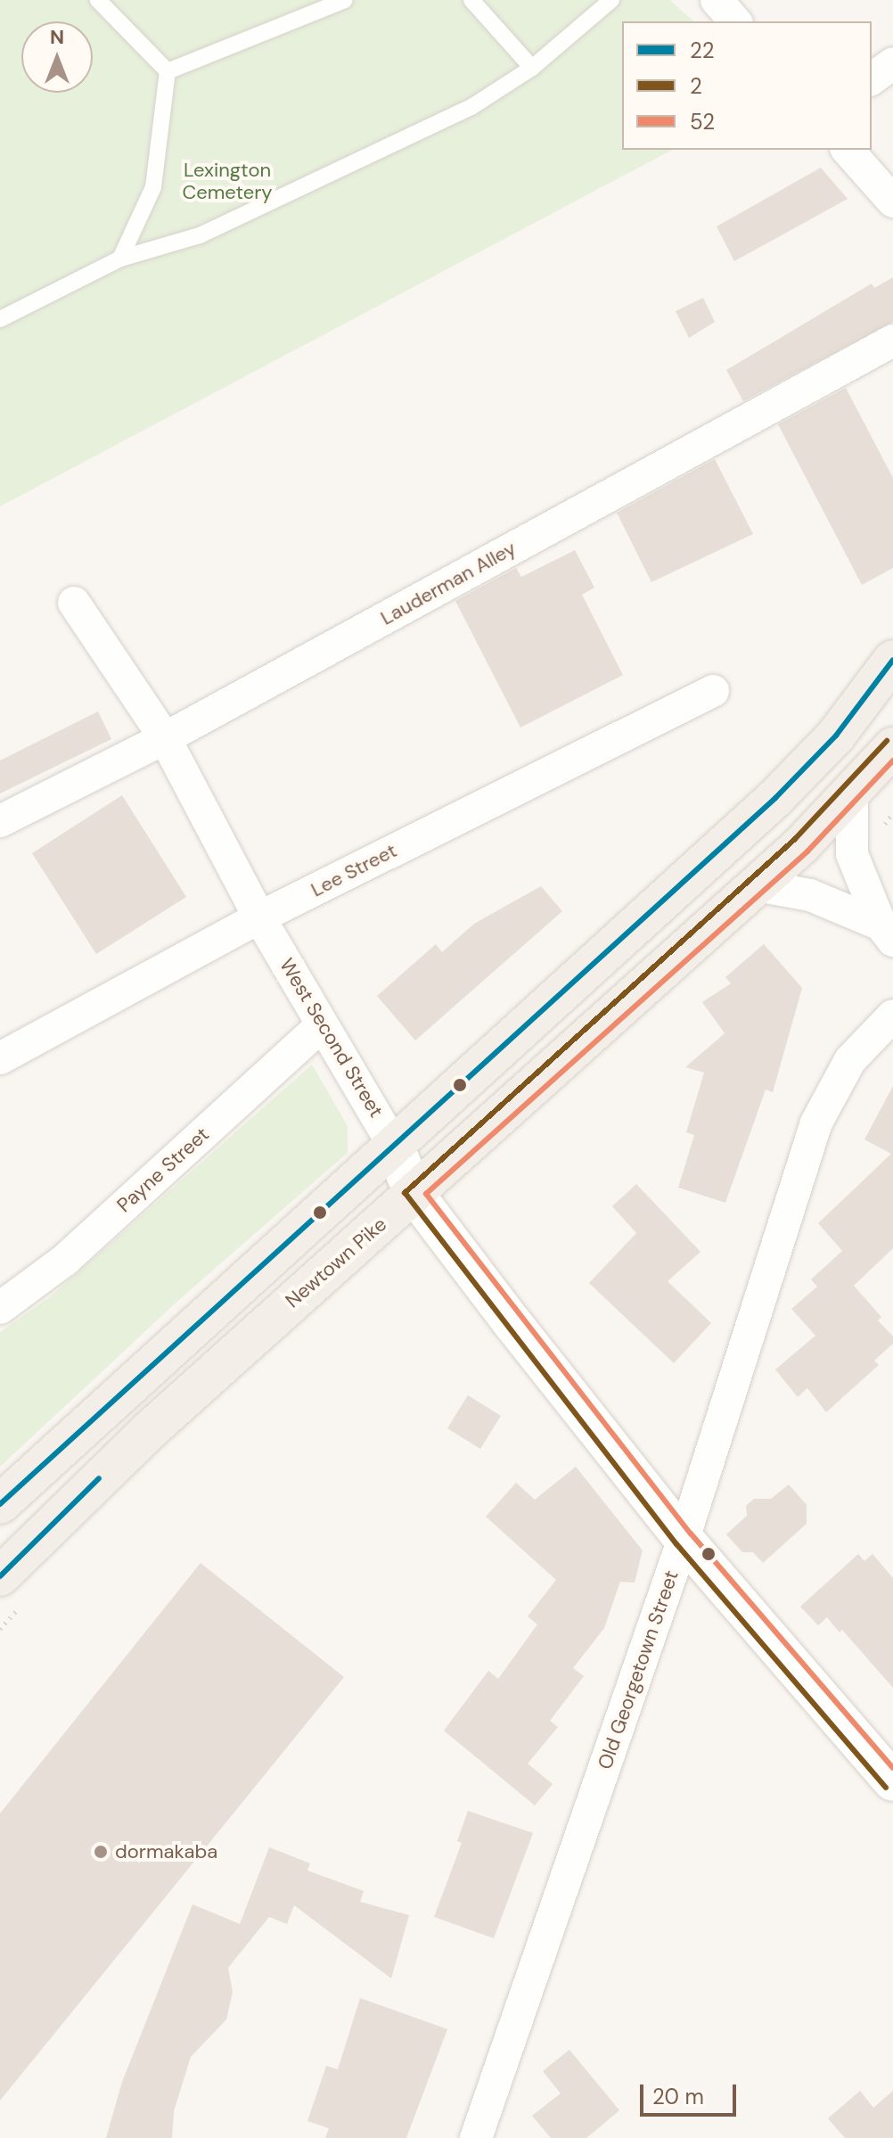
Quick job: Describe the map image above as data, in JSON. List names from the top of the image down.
{
  "streets": {
    "main road": ["Newtown Pike"],
    "street": [
      "Lauderman Alley",
      "Lee Street",
      "West Second Street",
      "Payne Street",
      "Old Georgetown Street"
    ]
  },
  "crossings": [
    ["Lauderman Alley", "West Second Street"],
    ["Lee Street", "West Second Street"],
    ["West Second Street", "Payne Street"],
    ["West Second Street", "Newtown Pike"],
    ["West Second Street", "Old Georgetown Street"]
  ],
  "parks": ["Lexington Cemetery"],
  "places": ["dormakaba"],
  "lines": ["transit line 22", "transit line 2", "transit line 52"],
  "legend": ["22", "2", "52"],
  "scale_bar": "20 m",
  "north": "top"
}
